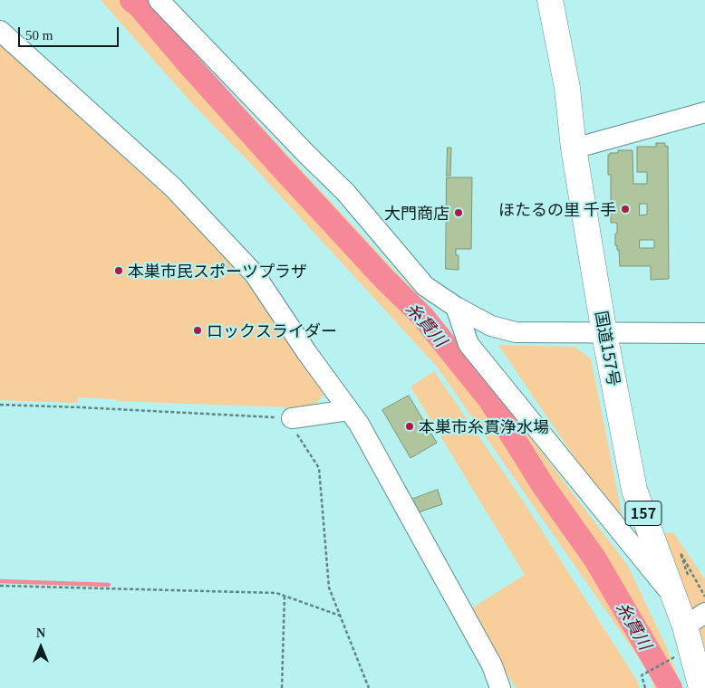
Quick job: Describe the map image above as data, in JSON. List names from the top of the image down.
{
  "streets": {
    "highway": ["国道157号", "157"]
  },
  "water": ["糸貫川"],
  "places": [
    "ほたるの里 千手",
    "大門商店",
    "本巣市民スポーツプラザ",
    "ロックスライダー",
    "本巣市糸貫浄水場"
  ],
  "scale_bar": "50 m",
  "north": "top"
}
